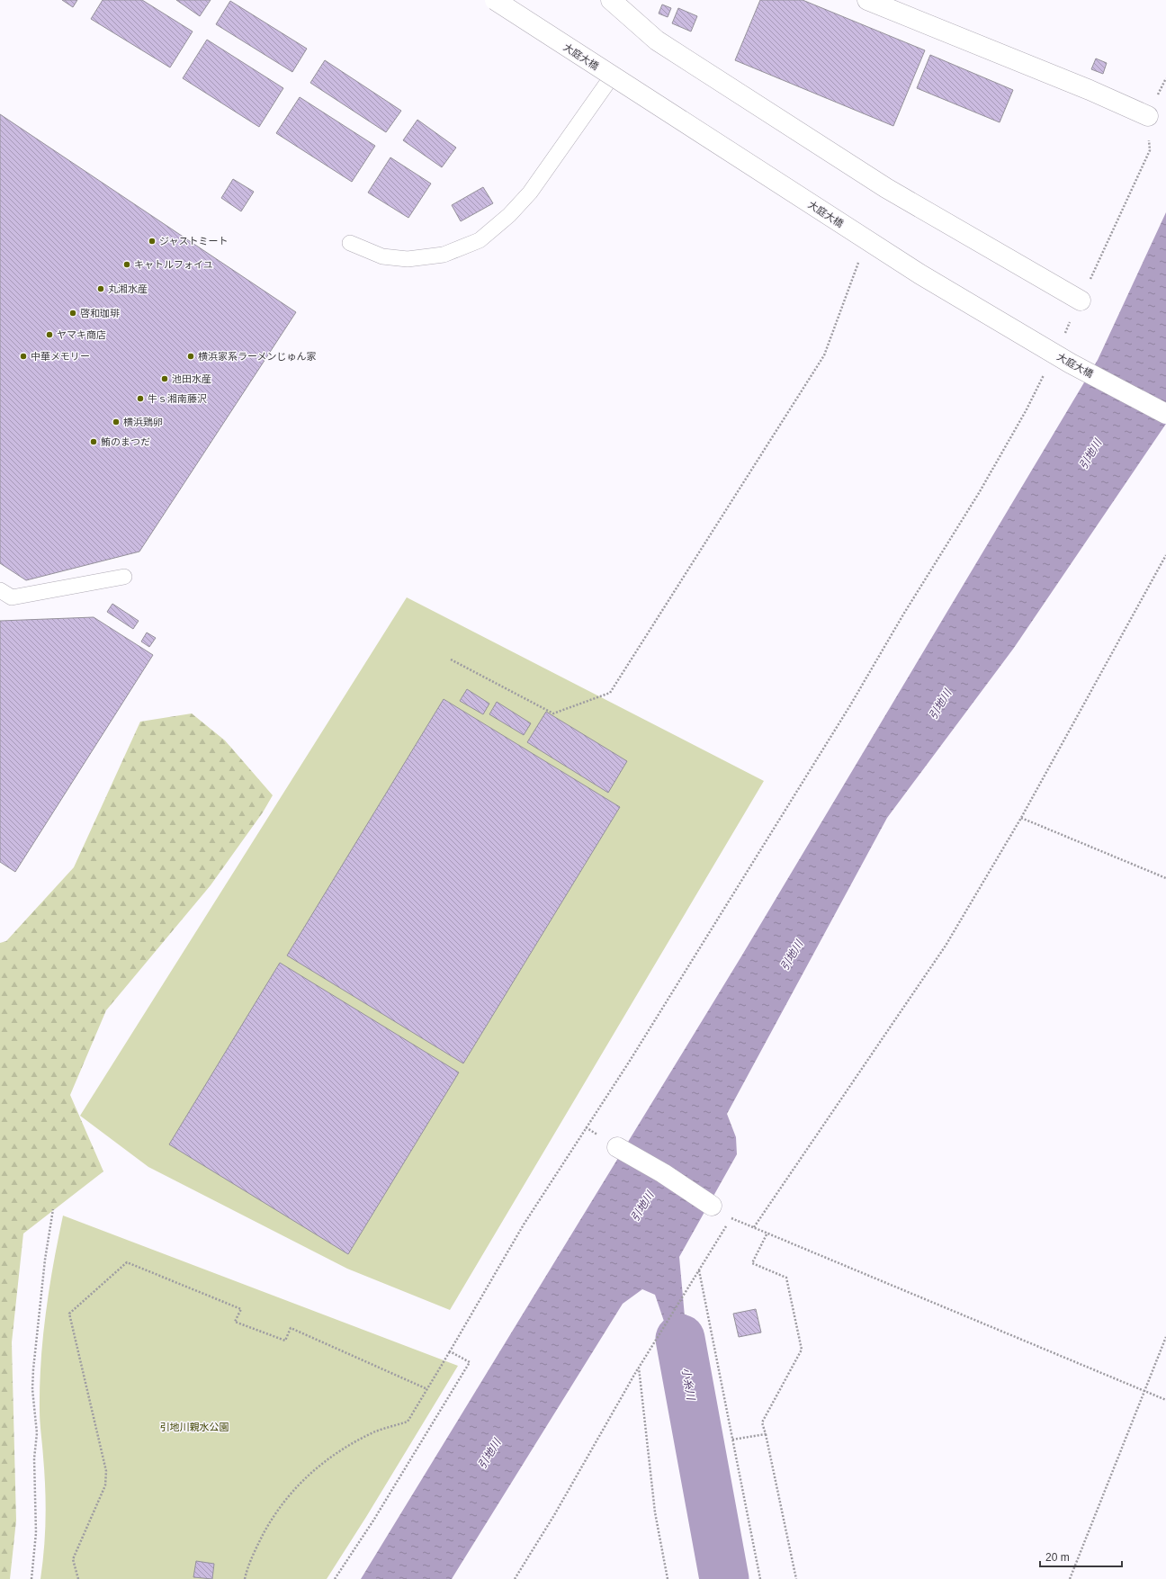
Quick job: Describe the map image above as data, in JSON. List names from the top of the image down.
{
  "streets": {
    "street": ["大庭大橋"]
  },
  "water": ["引地川", "小糸川"],
  "parks": ["引地川親水公園"],
  "places": [
    "ジャストミート",
    "キャトルフォイユ",
    "丸湘水産",
    "啓和珈琲",
    "ヤマキ商店",
    "中華メモリー",
    "横浜家系ラーメンじゅん家",
    "池田水産",
    "牛ｓ湘南藤沢",
    "横浜鶏卵",
    "鮪のまつだ"
  ],
  "scale_bar": "20 m"
}
